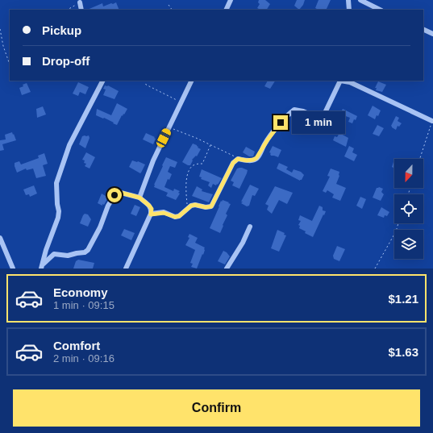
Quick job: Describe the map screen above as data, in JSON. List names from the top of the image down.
{
  "north": "bottom",
  "page": {
    "banner": ["Pickup", "Drop-off"],
    "bubble": "1 min",
    "list": [
      {
        "name": "Economy",
        "note": "1 min · 09:15",
        "value": "$1.21"
      },
      {
        "name": "Comfort",
        "note": "2 min · 09:16",
        "value": "$1.63"
      }
    ],
    "buttons": "Confirm"
  }
}
